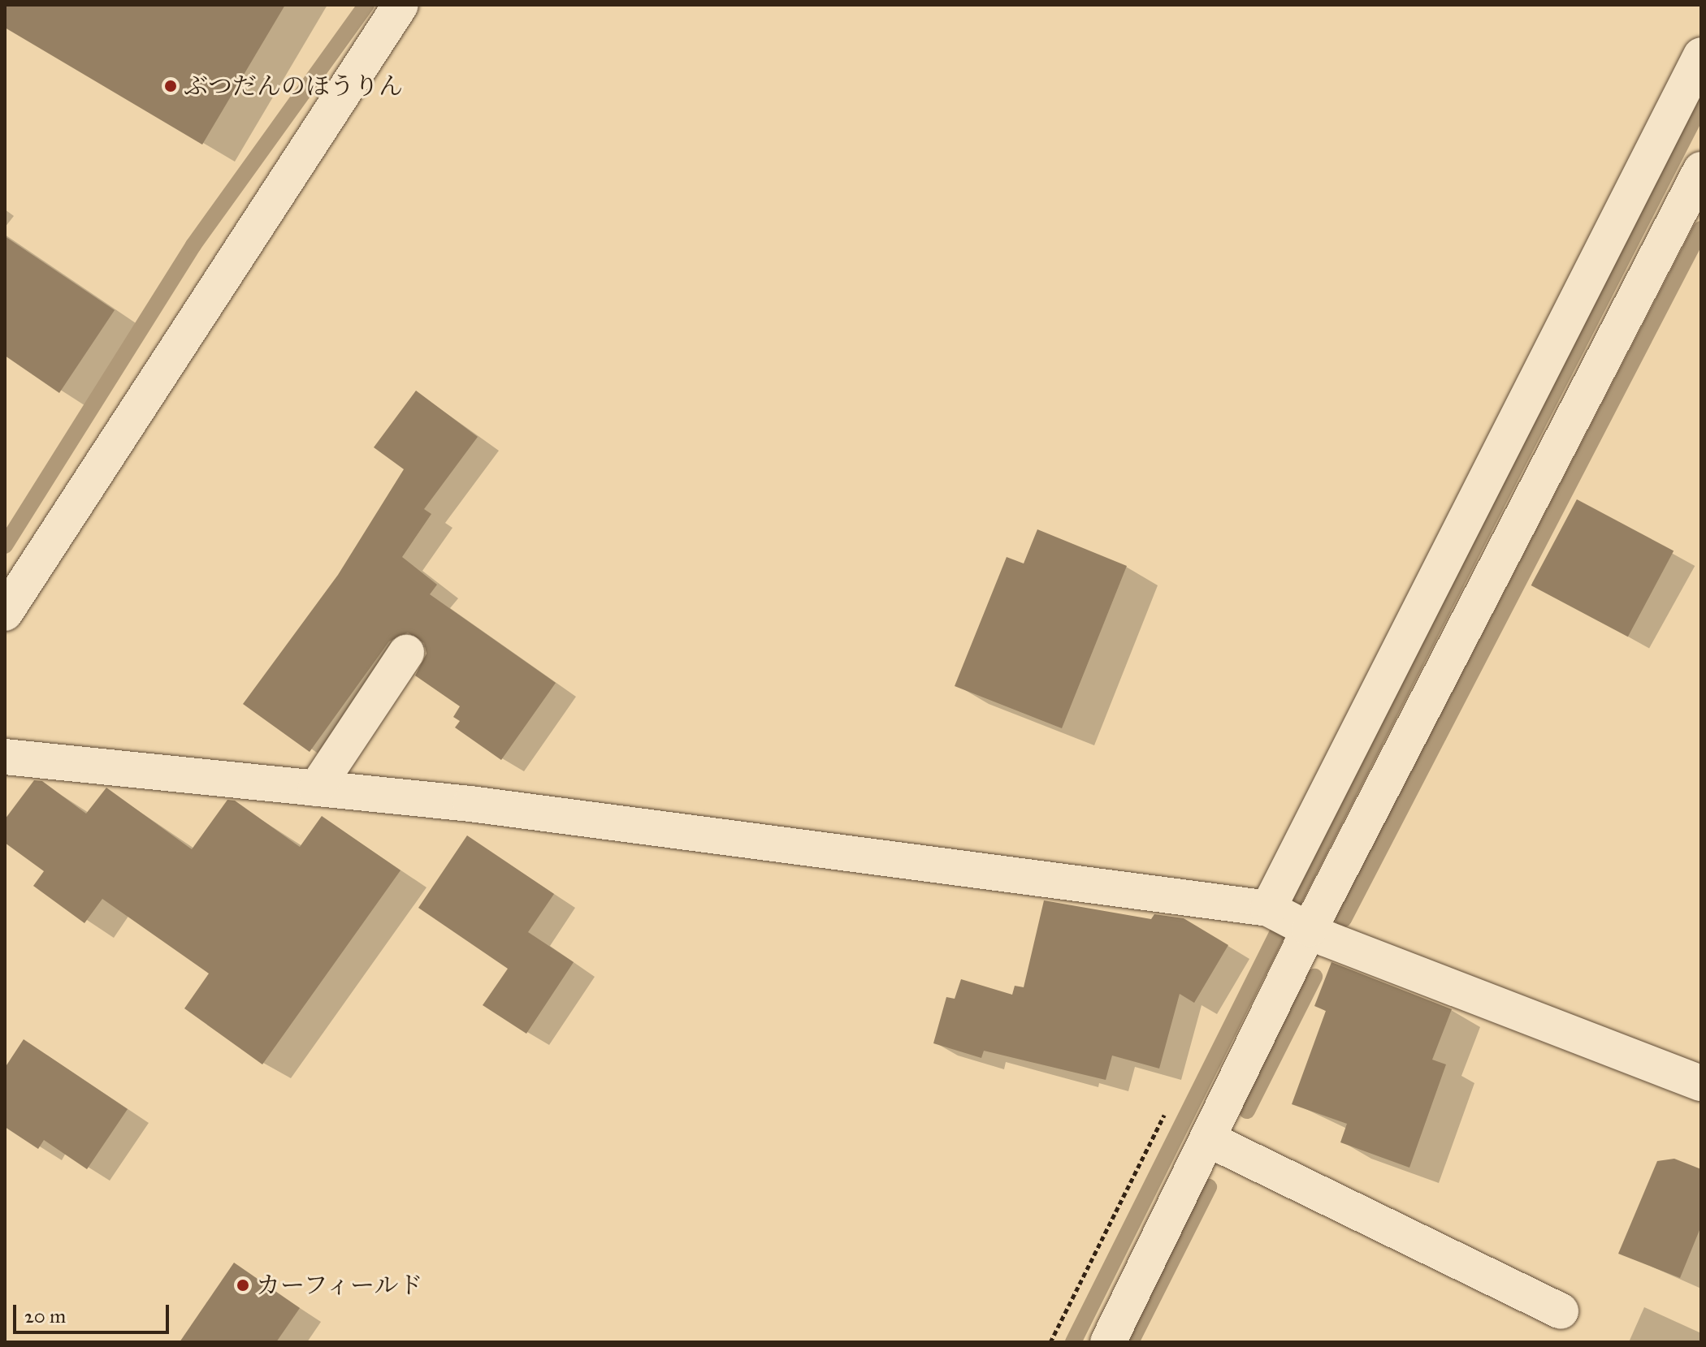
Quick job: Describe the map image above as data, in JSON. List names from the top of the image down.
{
  "places": ["ぶつだんのほうりん", "カーフィールド"],
  "scale_bar": "20 m"
}
